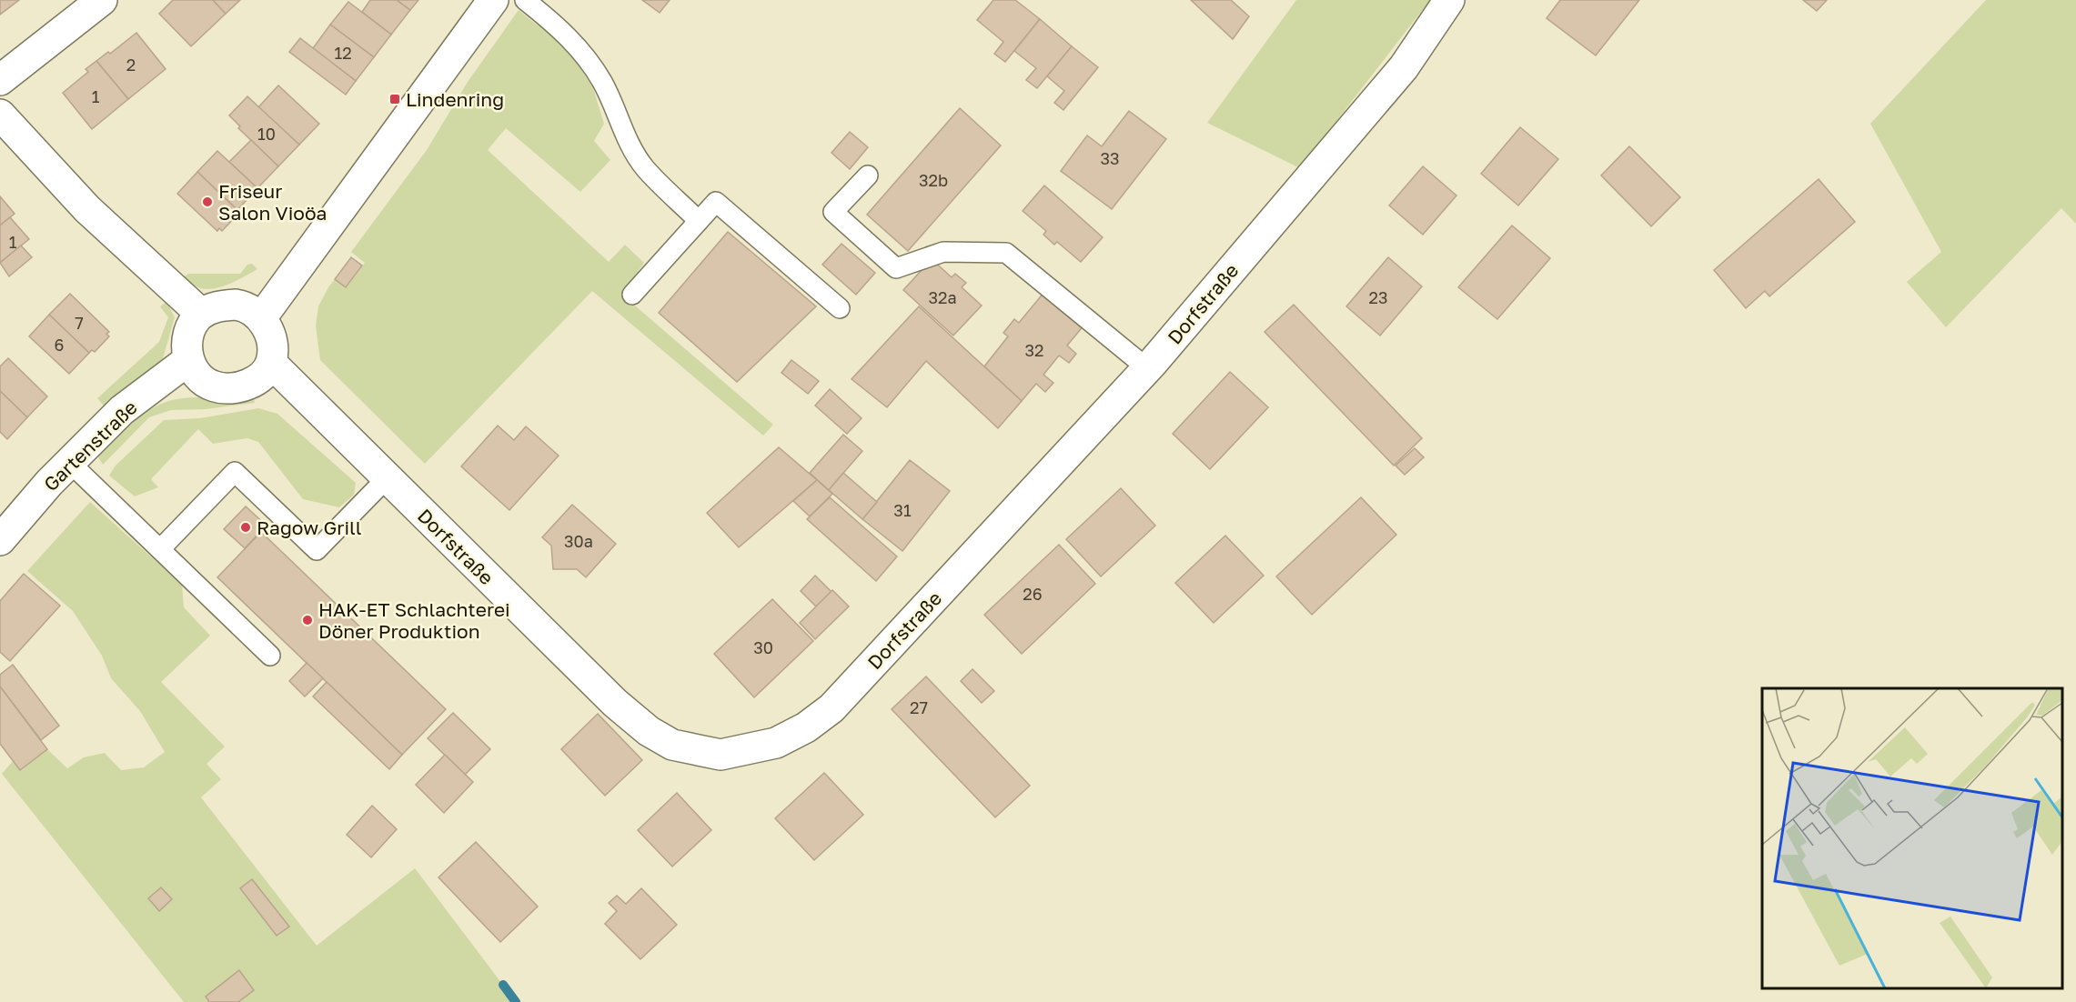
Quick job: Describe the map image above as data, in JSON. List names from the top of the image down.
{
  "streets": {
    "street": ["Dorfstraße", "Gartenstraße"]
  },
  "crossings": [
    ["Dorfstraße", "Gartenstraße"]
  ],
  "places": {
    "transit": ["Lindenring"],
    "other": ["Friseur Salon Vioöa", "Ragow Grill", "HAK-ET Schlachterei Döner Produktion"]
  },
  "house_numbers": [
    "12",
    "2",
    "1",
    "10",
    "33",
    "32b",
    "1",
    "32a",
    "23",
    "7",
    "6",
    "32",
    "31",
    "30a",
    "26",
    "30",
    "27"
  ]
}
